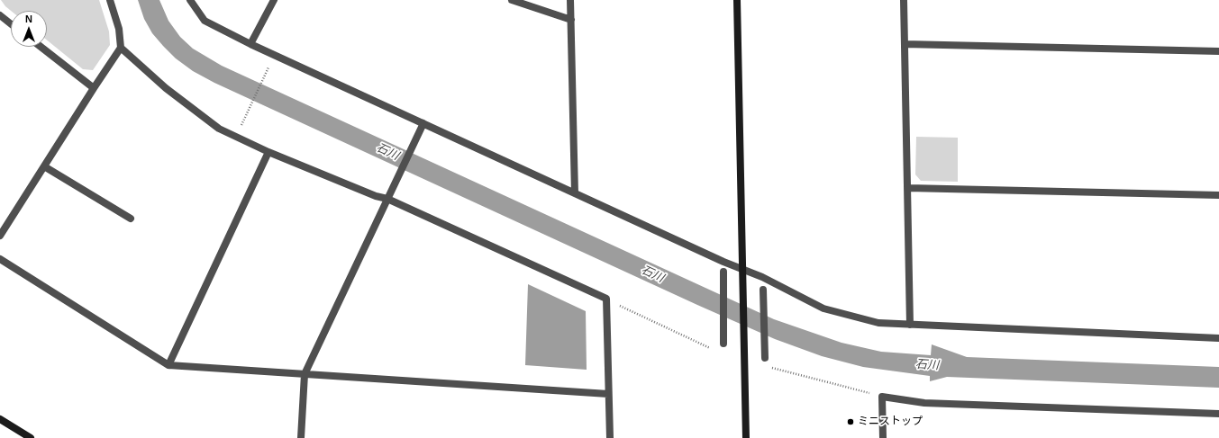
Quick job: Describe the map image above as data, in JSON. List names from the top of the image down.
{
  "water": ["石川"],
  "places": ["ミニストップ"],
  "north": "top"
}
